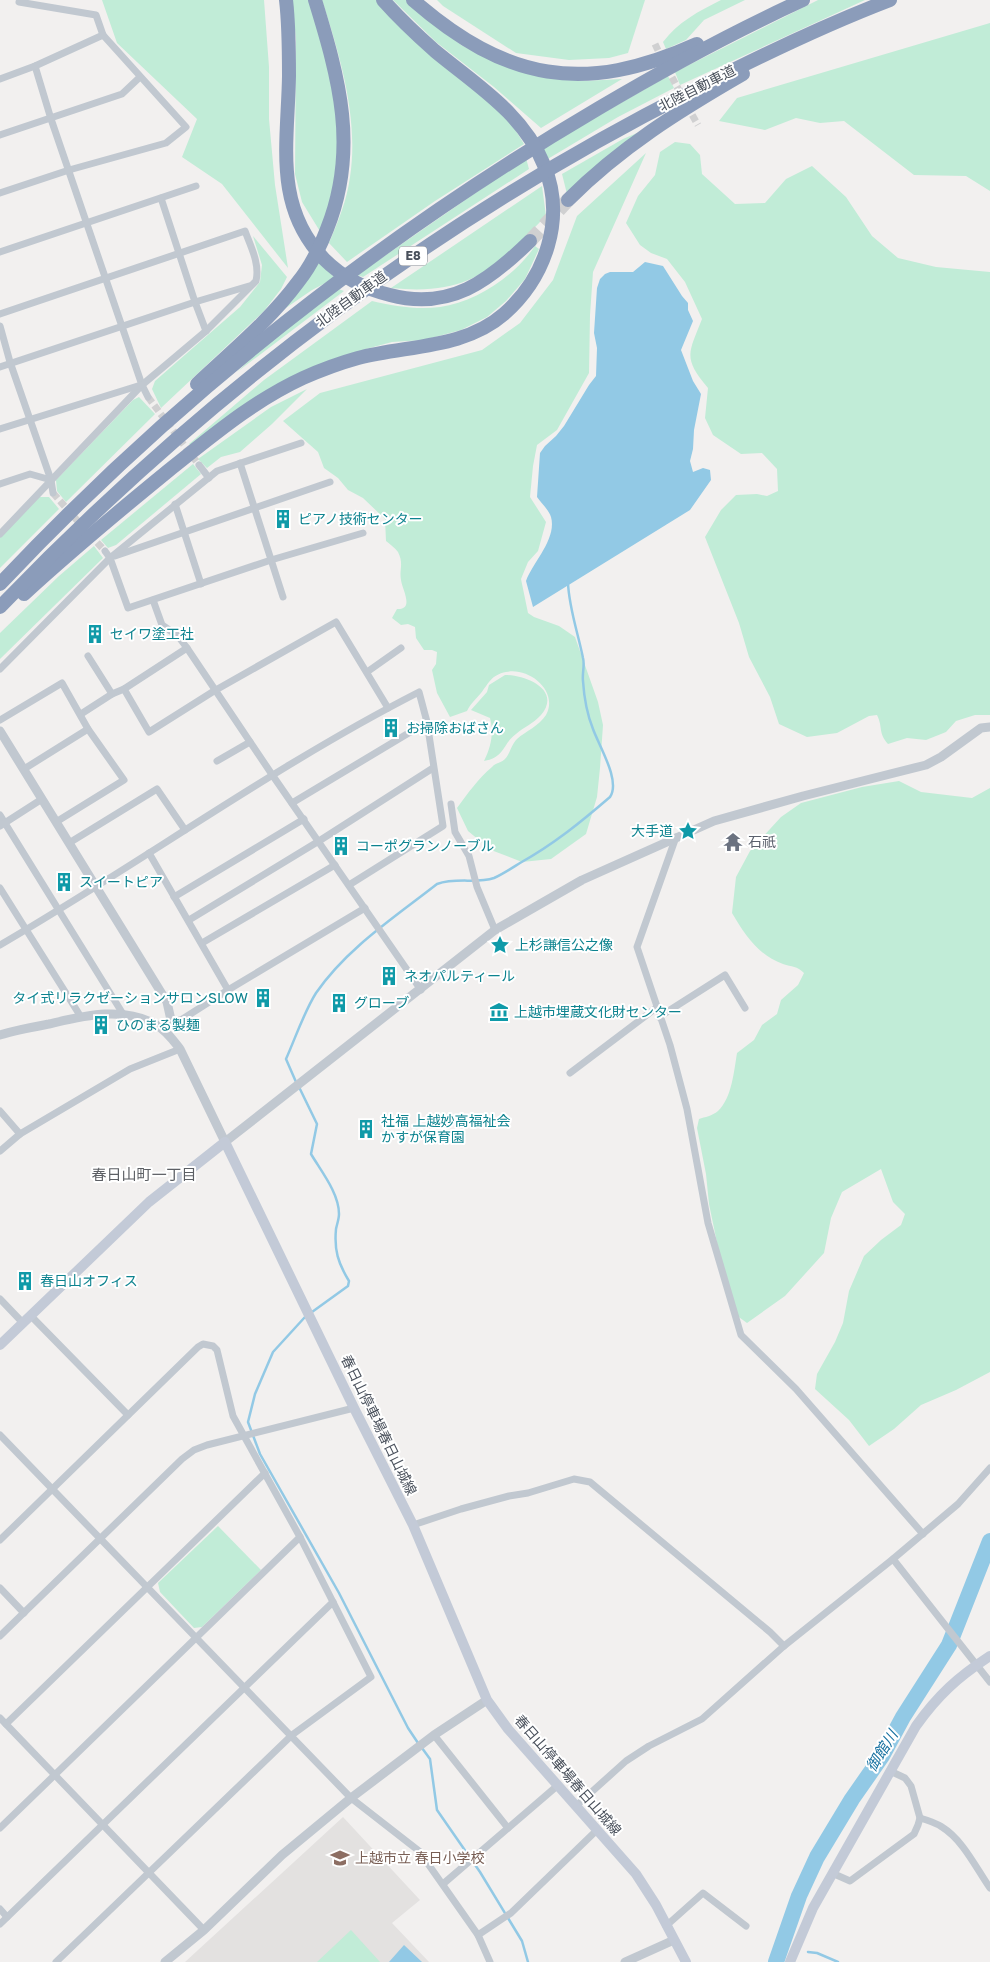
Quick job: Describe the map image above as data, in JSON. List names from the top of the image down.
{
  "streets": {
    "highway": ["北陸自動車道", "E8"],
    "main road": ["春日山停車場春日山城線"]
  },
  "districts": ["春日山町一丁目"],
  "water": ["御館川"],
  "places": {
    "building": [
      "ピアノ技術センター",
      "セイワ塗工社",
      "お掃除おばさん",
      "コーポグランノーブル",
      "スイートピア",
      "ネオパルティール",
      "タイ式リラクゼーションサロンSLOW",
      "グローブ",
      "ひのまる製麺",
      "社福 上越妙高福祉会 かすが保育園",
      "春日山オフィス"
    ],
    "place": ["大手道", "上杉謙信公之像"],
    "temple": ["石祇"],
    "museum": ["上越市埋蔵文化財センター"],
    "school or university": ["上越市立 春日小学校"]
  }
}
